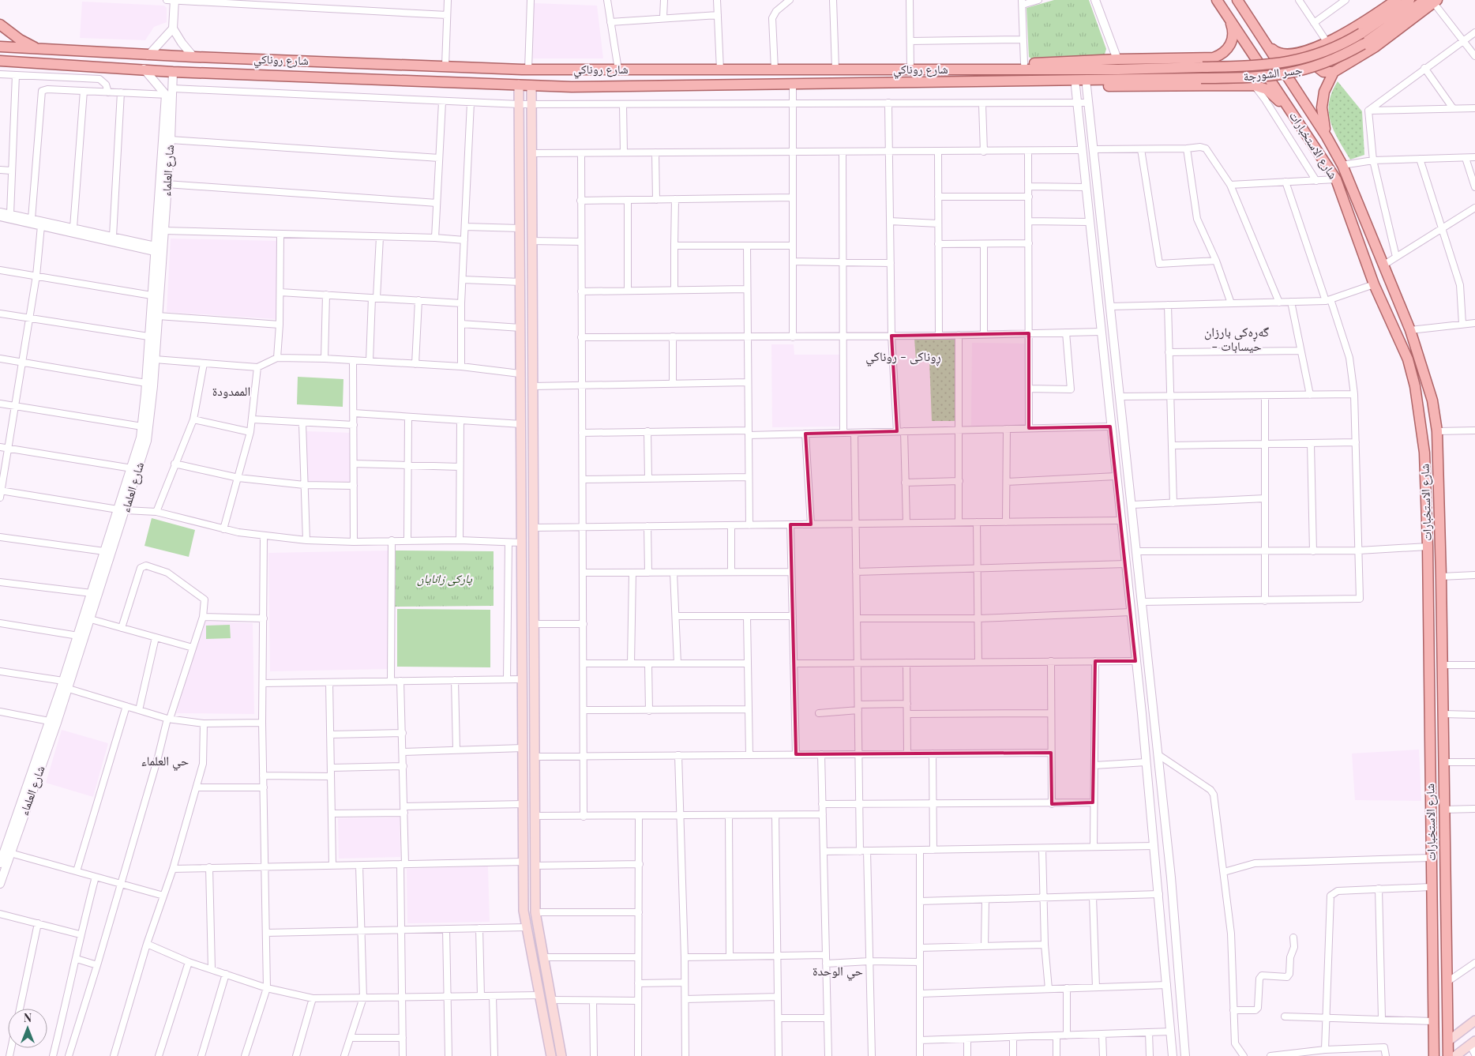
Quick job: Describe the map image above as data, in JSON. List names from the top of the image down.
{
  "streets": {
    "main road": ["شارع روناكي", "جسر الشورجة", "شارع الاستخبارات"],
    "street": ["شارع العلماء"]
  },
  "crossings": [
    ["شارع روناكي", "جسر الشورجة"],
    ["شارع روناكي", "شارع العلماء"]
  ],
  "districts": [
    "گەڕەکی بارزان - حیسابات",
    "ڕوناکی - روناكي",
    "الممدودة",
    "حي العلماء",
    "حي الوحدة"
  ],
  "parks": ["پارکی زانایان"],
  "north": "top"
}
